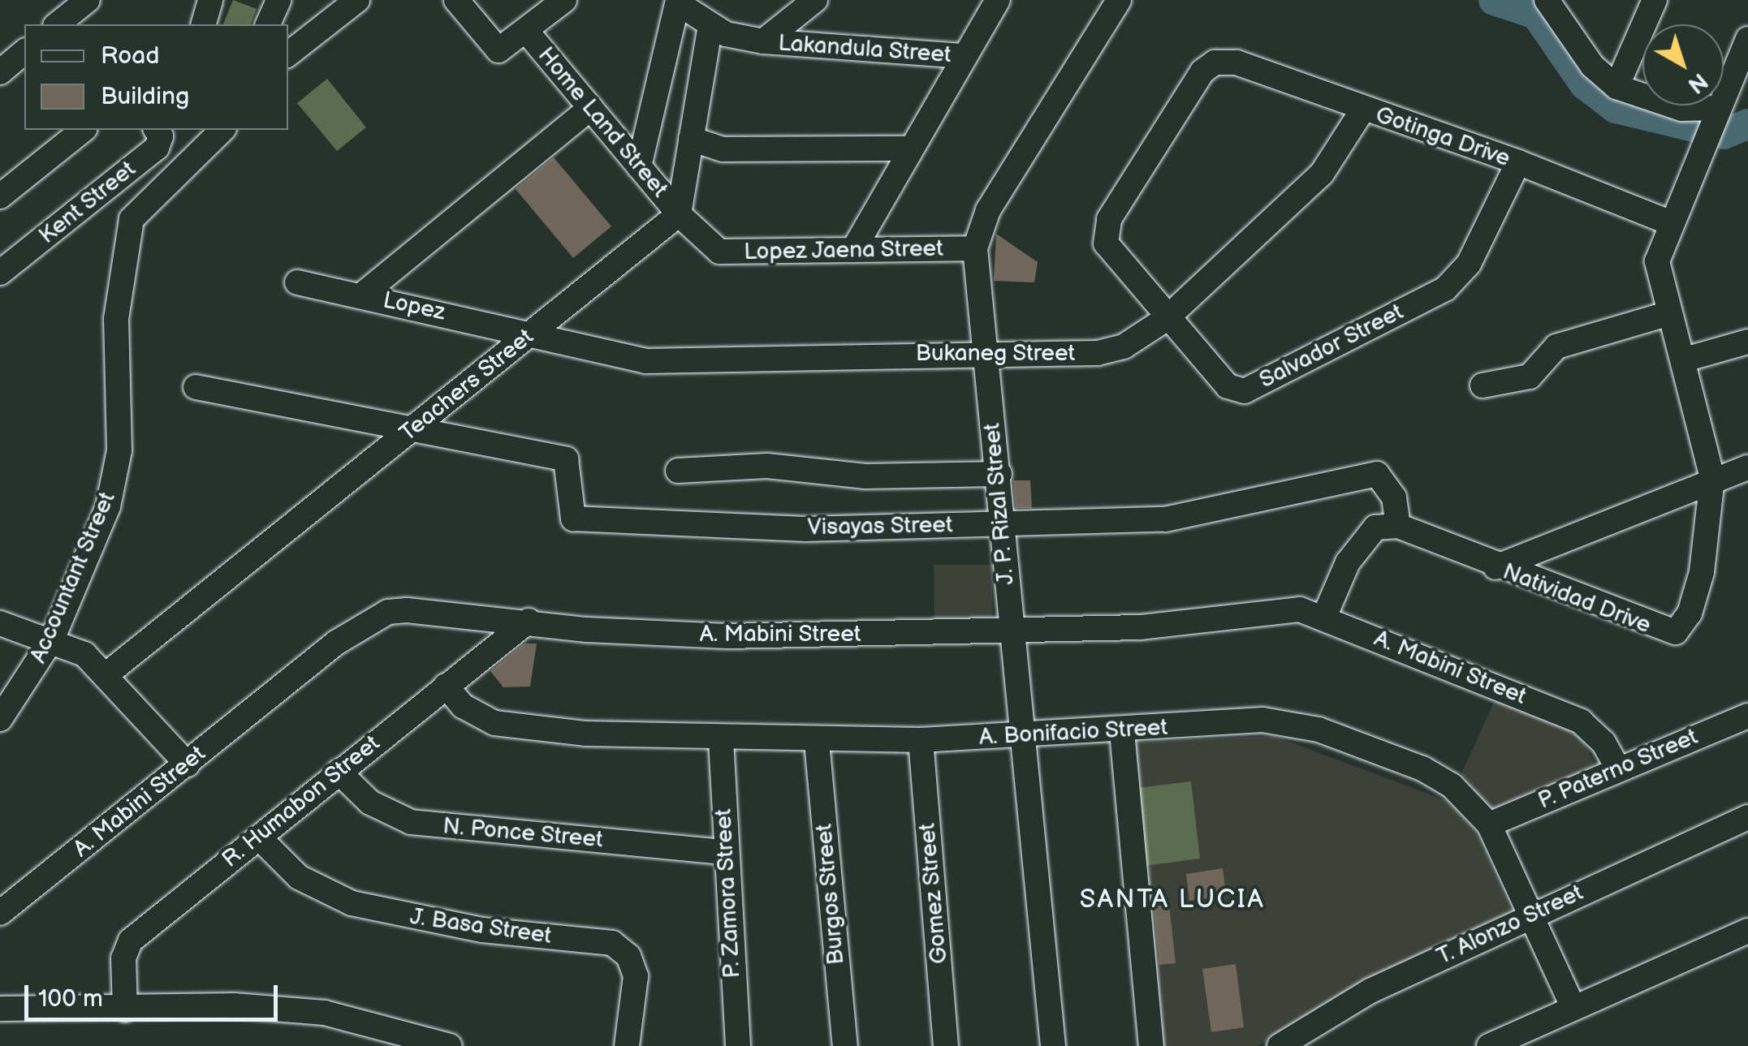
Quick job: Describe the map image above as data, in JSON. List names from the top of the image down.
{
  "streets": {
    "street": [
      "Lakandula Street",
      "Home Land Street",
      "Gotinga Drive",
      "Kent Street",
      "Lopez Jaena Street",
      "Lopez",
      "Salvador Street",
      "Bukaneg Street",
      "Teachers Street",
      "J. P. Rizal Street",
      "Visayas Street",
      "Accountant Street",
      "Natividad Drive",
      "A. Mabini Street",
      "A. Bonifacio Street",
      "P. Paterno Street",
      "R. Humabon Street",
      "N. Ponce Street",
      "P. Zamora Street",
      "Gomez Street",
      "Burgos Street",
      "T. Alonzo Street",
      "J. Basa Street"
    ]
  },
  "crossings": [
    ["Home Land Street", "Lopez Jaena Street"],
    ["Home Land Street", "Teachers Street"],
    ["Gotinga Drive", "Salvador Street"],
    ["Gotinga Drive", "Bukaneg Street"],
    ["Gotinga Drive", "Natividad Drive"],
    ["Lopez Jaena Street", "Teachers Street"],
    ["Lopez Jaena Street", "J. P. Rizal Street"],
    ["Lopez", "Bukaneg Street"],
    ["Lopez", "Teachers Street"],
    ["Salvador Street", "Bukaneg Street"],
    ["Bukaneg Street", "Teachers Street"],
    ["Bukaneg Street", "J. P. Rizal Street"],
    ["Teachers Street", "Visayas Street"],
    ["J. P. Rizal Street", "Visayas Street"],
    ["J. P. Rizal Street", "A. Mabini Street"],
    ["J. P. Rizal Street", "A. Bonifacio Street"],
    ["Visayas Street", "Natividad Drive"],
    ["A. Mabini Street", "P. Paterno Street"],
    ["A. Mabini Street", "R. Humabon Street"],
    ["A. Bonifacio Street", "P. Paterno Street"],
    ["A. Bonifacio Street", "R. Humabon Street"],
    ["A. Bonifacio Street", "P. Zamora Street"],
    ["A. Bonifacio Street", "Gomez Street"],
    ["A. Bonifacio Street", "Burgos Street"],
    ["A. Bonifacio Street", "T. Alonzo Street"],
    ["R. Humabon Street", "N. Ponce Street"],
    ["R. Humabon Street", "J. Basa Street"],
    ["N. Ponce Street", "P. Zamora Street"]
  ],
  "districts": ["SANTA LUCIA"],
  "legend": ["Road", "Building"],
  "scale_bar": "100 m",
  "north": "bottom right"
}
